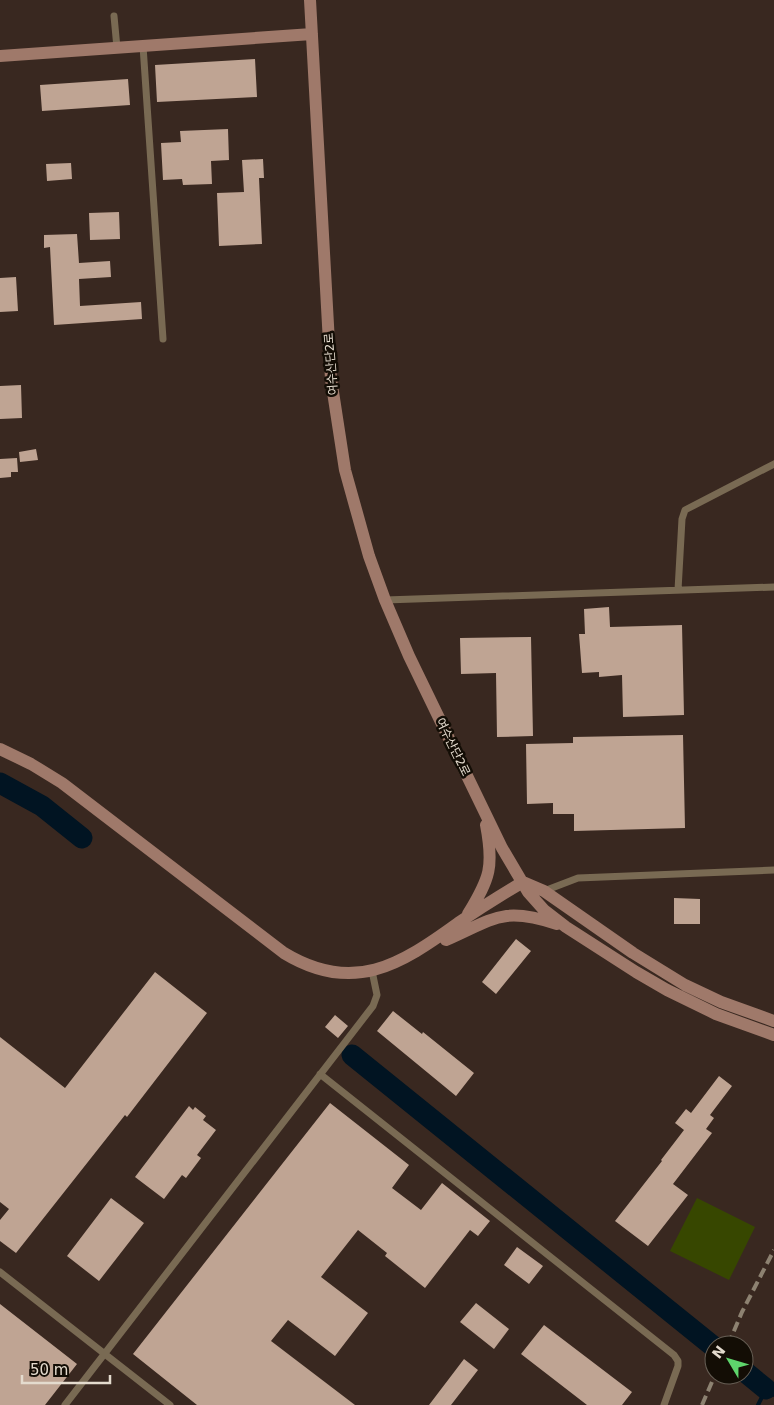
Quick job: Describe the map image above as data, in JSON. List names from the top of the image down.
{
  "streets": {
    "street": ["여수산단2로"]
  },
  "scale_bar": "50 m",
  "north": "top left"
}
